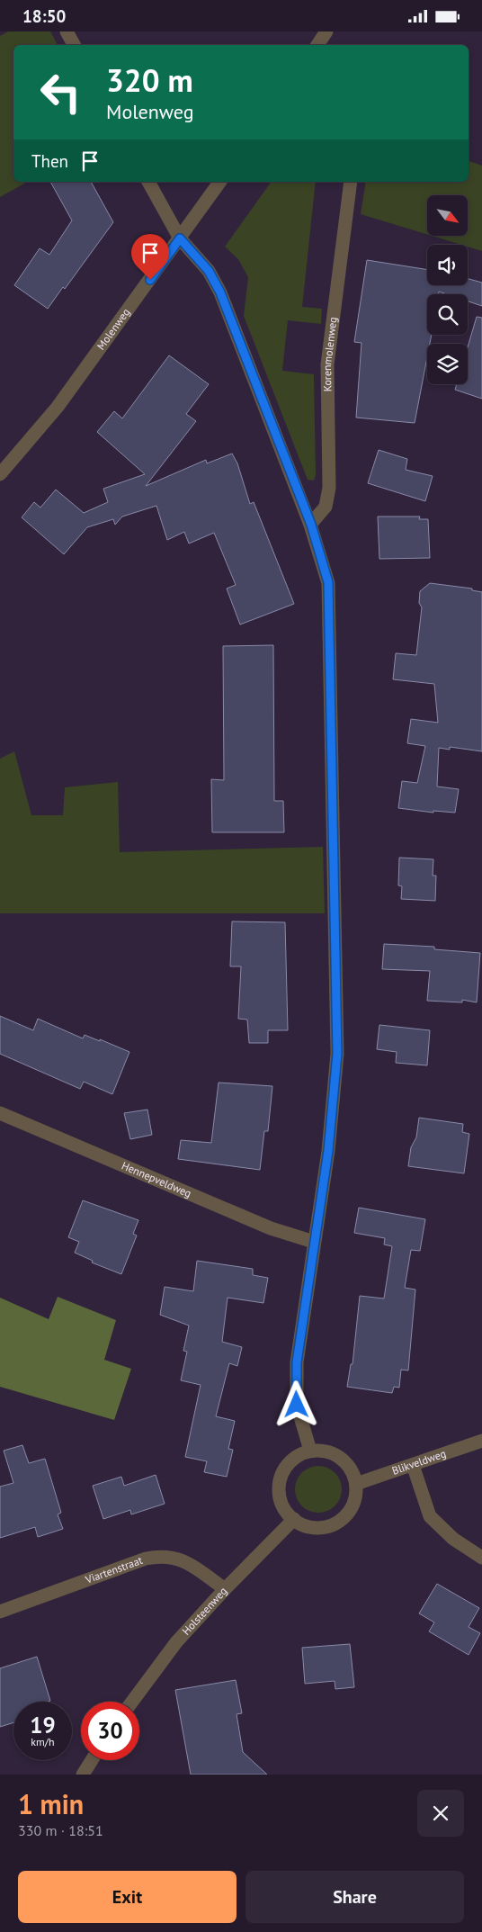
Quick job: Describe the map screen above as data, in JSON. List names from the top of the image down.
{
  "streets": {
    "street": [
      "Molenweg",
      "Korenmolenweg",
      "Hennepveldweg",
      "Blikveldweg",
      "Viartenstraat",
      "Holsteenweg"
    ]
  },
  "crossings": [
    ["Blikveldweg", "Holsteenweg"],
    ["Viartenstraat", "Holsteenweg"]
  ],
  "north": "bottom right",
  "page": {
    "status": "18:50",
    "turn": ["320 m", "Molenweg"],
    "then": "Then",
    "speed": "19 km/h",
    "limit": "30",
    "heading": ["1 min", "330 m · 18:51"],
    "buttons": ["Exit", "Share"]
  }
}
